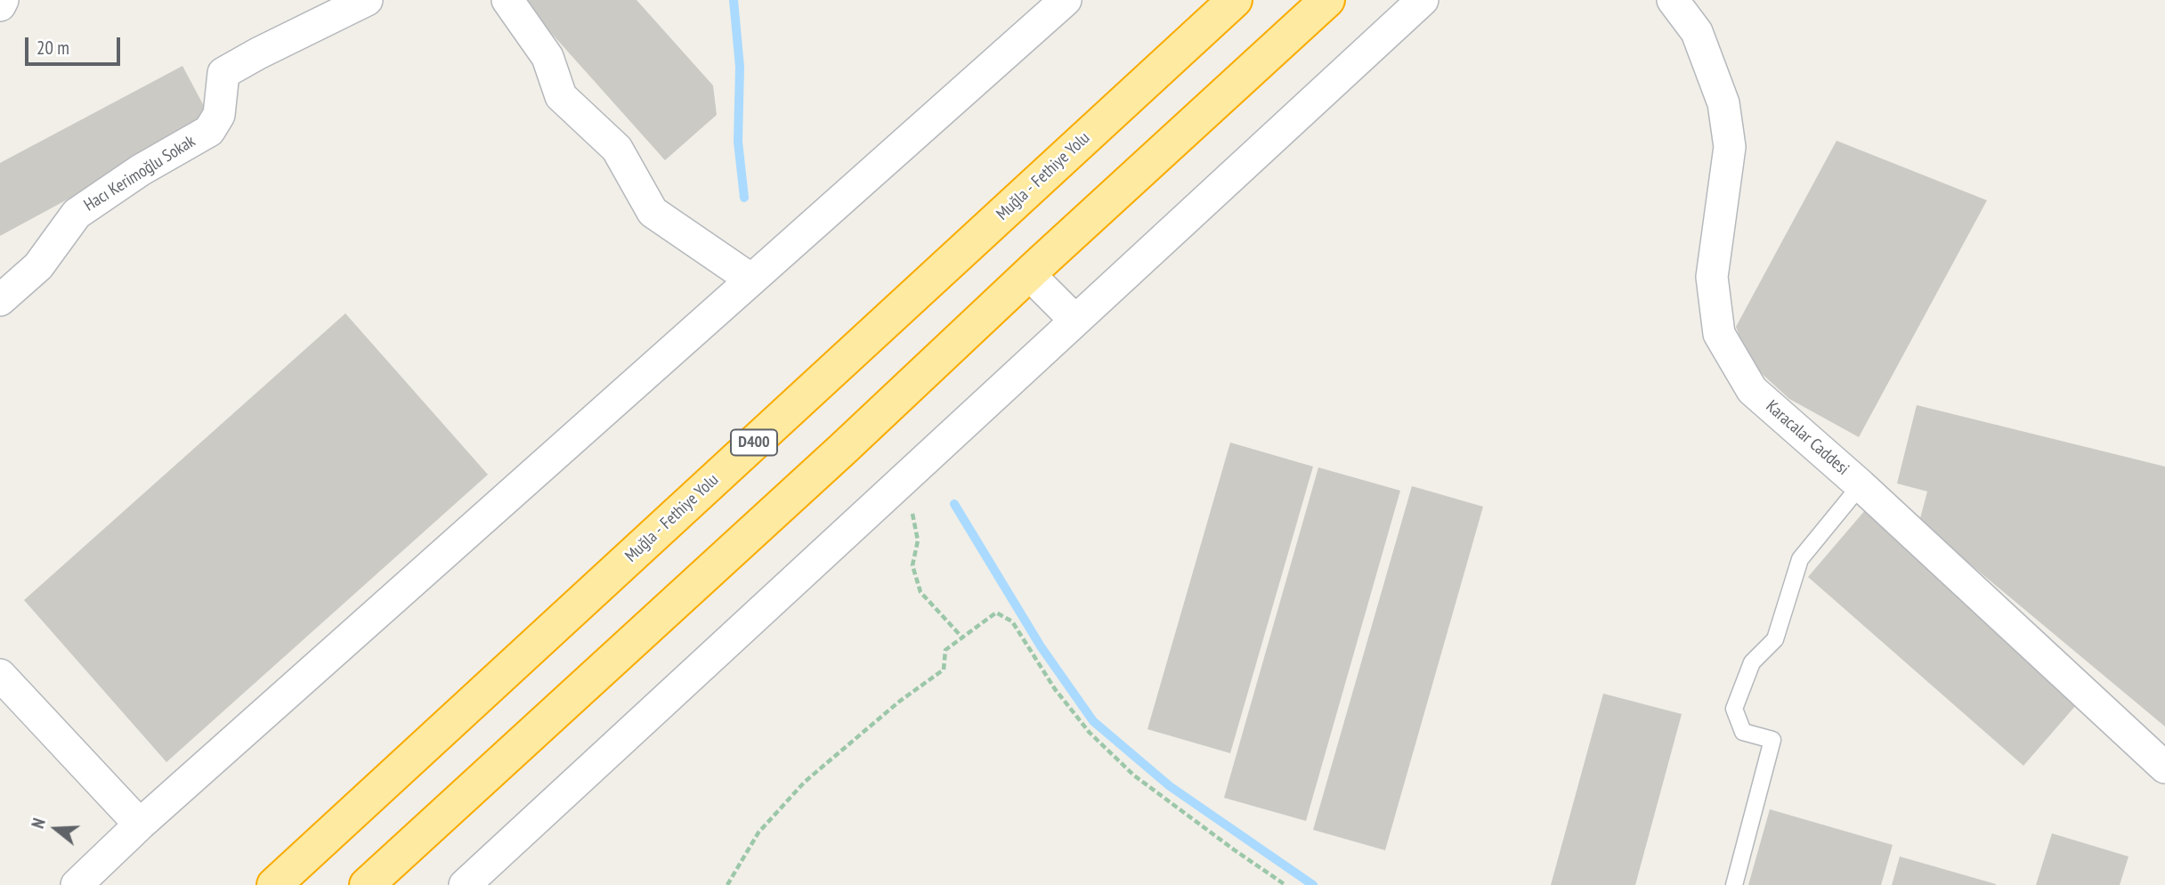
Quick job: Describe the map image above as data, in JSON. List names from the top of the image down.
{
  "streets": {
    "highway": ["Muğla - Fethiye Yolu", "D400"],
    "street": ["Hacı Kerimoğlu Sokak", "Karacalar Caddesi"]
  },
  "scale_bar": "20 m",
  "north": "left"
}
